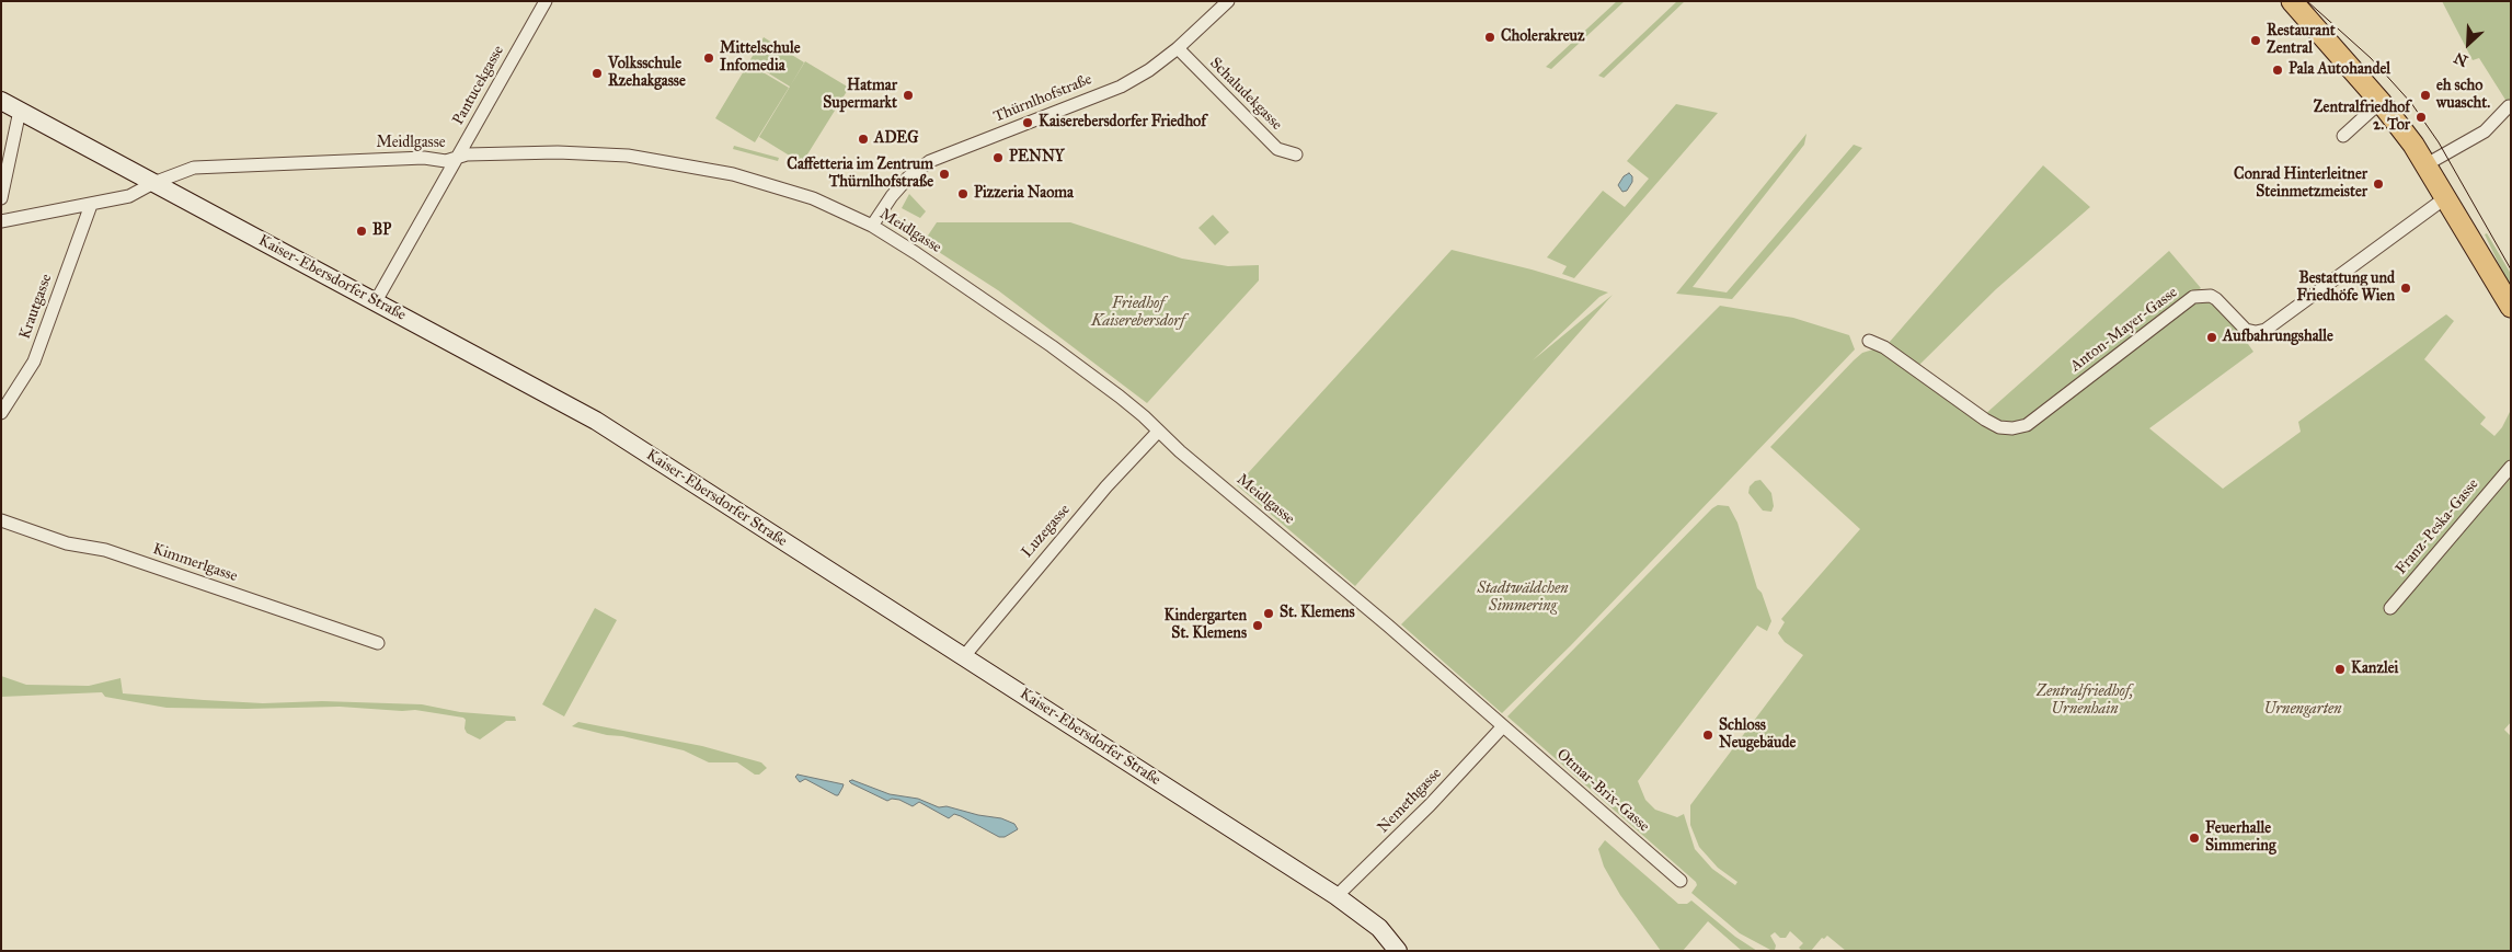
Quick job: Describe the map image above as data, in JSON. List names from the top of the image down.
{
  "streets": {
    "main road": ["Kaiser-Ebersdorfer Straße"],
    "street": [
      "Pantucekgasse",
      "Schaludekgasse",
      "Thürnlhofstraße",
      "Meidlgasse",
      "Krautgasse",
      "Anton-Mayer-Gasse",
      "Franz-Peska-Gasse",
      "Luzegasse",
      "Kimmerlgasse",
      "Otmar-Brix-Gasse",
      "Nemethgasse"
    ]
  },
  "crossings": [
    ["Pantucekgasse", "Meidlgasse"],
    ["Pantucekgasse", "Kaiser-Ebersdorfer Straße"],
    ["Schaludekgasse", "Thürnlhofstraße"],
    ["Thürnlhofstraße", "Meidlgasse"],
    ["Meidlgasse", "Kaiser-Ebersdorfer Straße"],
    ["Meidlgasse", "Krautgasse"],
    ["Meidlgasse", "Luzegasse"],
    ["Meidlgasse", "Otmar-Brix-Gasse"],
    ["Meidlgasse", "Nemethgasse"],
    ["Kaiser-Ebersdorfer Straße", "Luzegasse"],
    ["Kaiser-Ebersdorfer Straße", "Nemethgasse"],
    ["Otmar-Brix-Gasse", "Nemethgasse"]
  ],
  "parks": [
    "Friedhof Kaiserebersdorf",
    "Stadtwäldchen Simmering",
    "Zentralfriedhof, Urnenhain",
    "Urnengarten"
  ],
  "places": [
    "Cholerakreuz",
    "Restaurant Zentral",
    "Mittelschule Infomedia",
    "Pala Autohandel",
    "Volksschule Rzehakgasse",
    "Hatmar Supermarkt",
    "eh scho wuascht.",
    "Zentralfriedhof 2. Tor",
    "Kaiserebersdorfer Friedhof",
    "ADEG",
    "PENNY",
    "Caffetteria im Zentrum Thürnlhofstraße",
    "Conrad Hinterleitner Steinmetzmeister",
    "Pizzeria Naoma",
    "BP",
    "Bestattung und Friedhöfe Wien",
    "Aufbahrungshalle",
    "St. Klemens",
    "Kindergarten St. Klemens",
    "Kanzlei",
    "Schloss Neugebäude",
    "Feuerhalle Simmering"
  ],
  "north": "bottom left"
}
